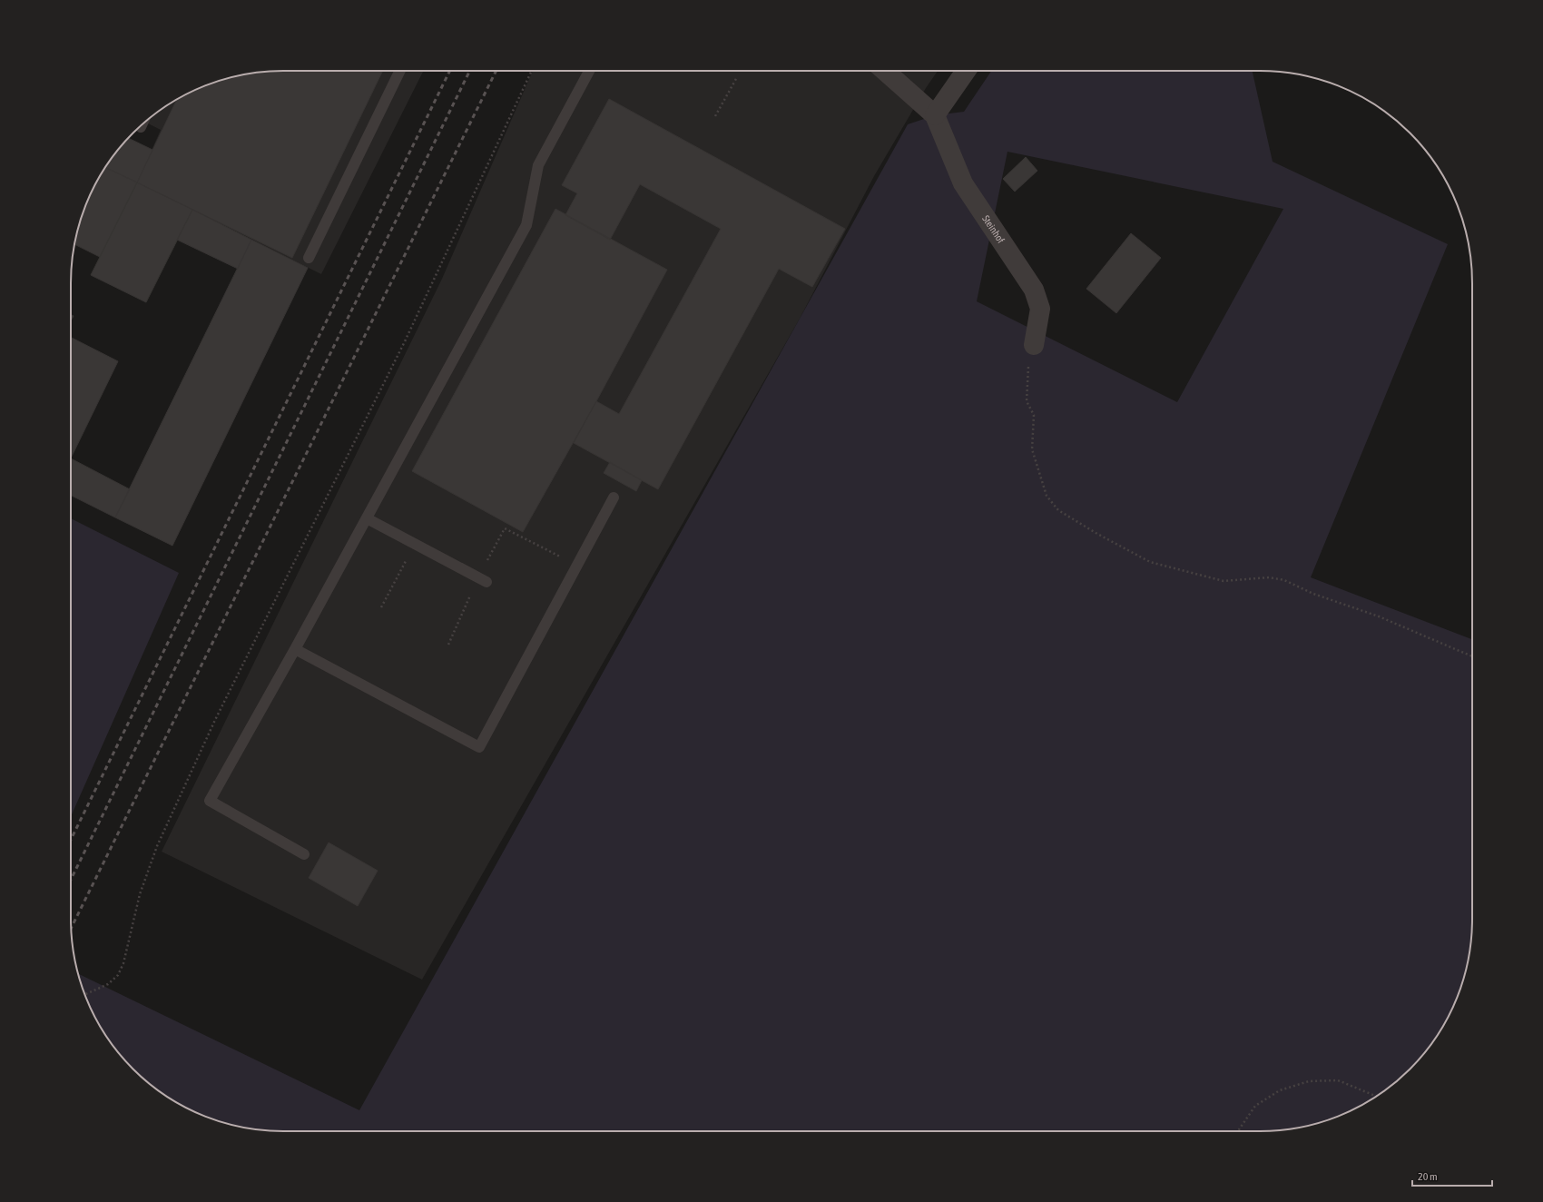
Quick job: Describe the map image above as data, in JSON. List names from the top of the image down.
{
  "streets": {
    "street": ["Steinhof"]
  },
  "scale_bar": "20 m"
}
